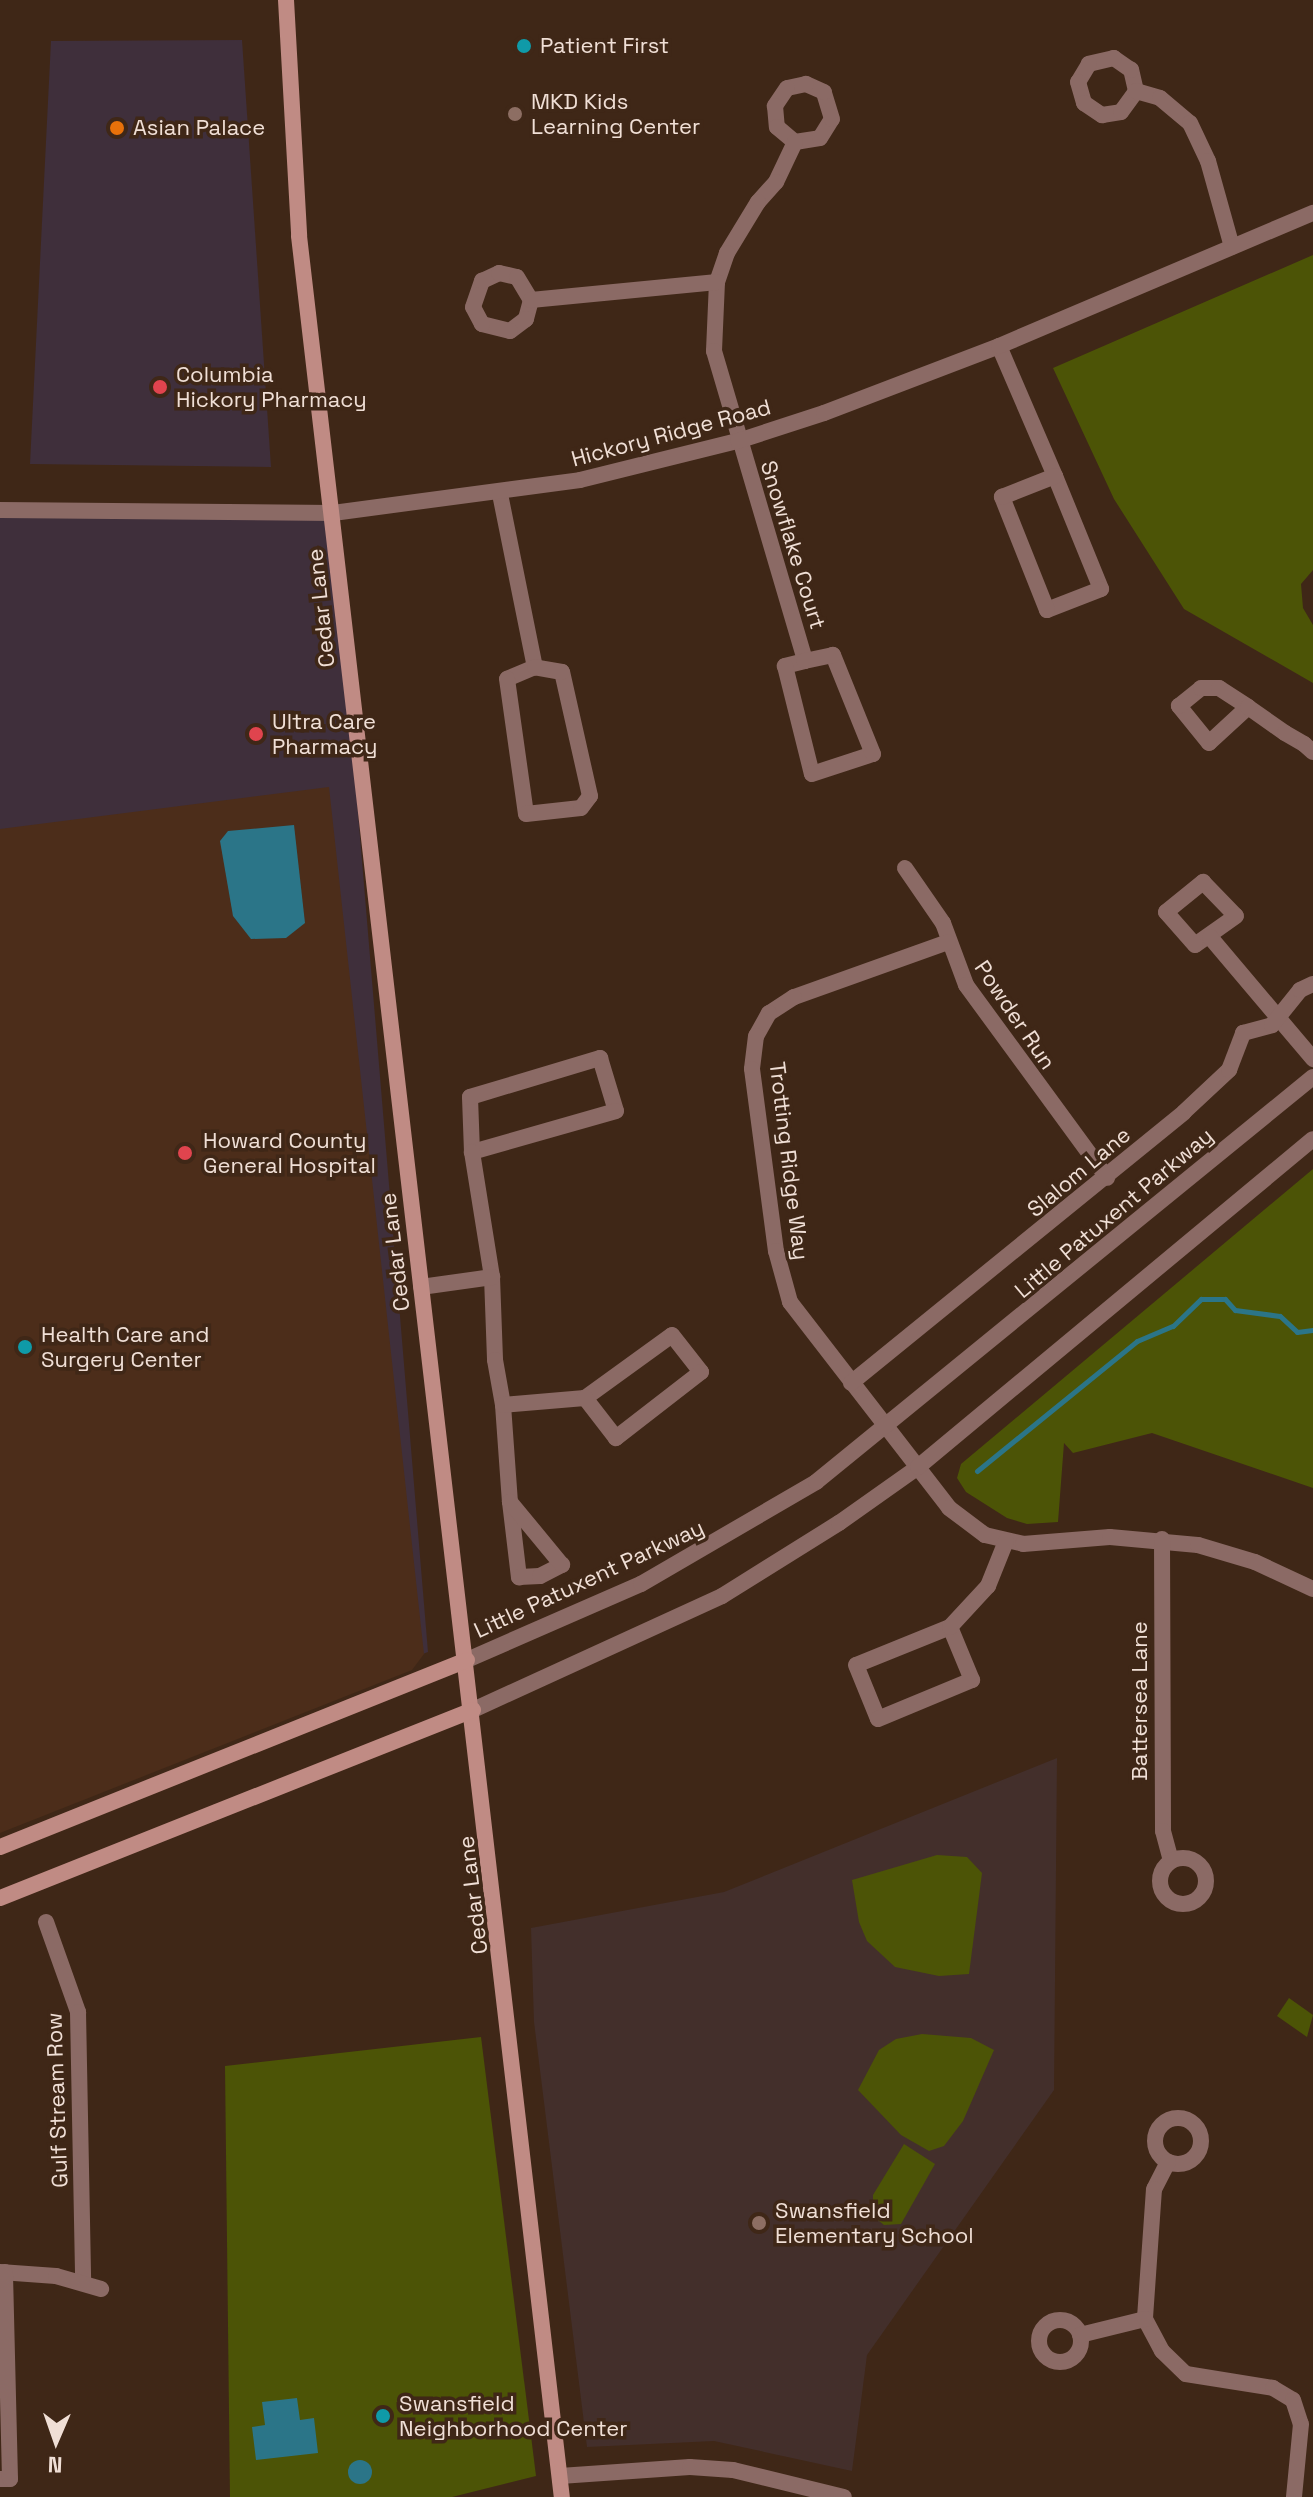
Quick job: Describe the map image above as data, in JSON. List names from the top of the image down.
{
  "streets": {
    "main road": ["Cedar Lane", "Little Patuxent Parkway"],
    "street": [
      "Hickory Ridge Road",
      "Snowflake Court",
      "Powder Run",
      "Trotting Ridge Way",
      "Slalom Lane",
      "Battersea Lane",
      "Gulf Stream Row"
    ]
  },
  "crossings": [
    ["Hickory Ridge Road", "Snowflake Court"],
    ["Hickory Ridge Road", "Cedar Lane"],
    ["Cedar Lane", "Little Patuxent Parkway"],
    ["Powder Run", "Trotting Ridge Way"],
    ["Powder Run", "Slalom Lane"],
    ["Trotting Ridge Way", "Slalom Lane"],
    ["Trotting Ridge Way", "Little Patuxent Parkway"]
  ],
  "places": [
    "Patient First",
    "MKD Kids Learning Center",
    "Asian Palace",
    "Columbia Hickory Pharmacy",
    "Ultra Care Pharmacy",
    "Howard County General Hospital",
    "Health Care and Surgery Center",
    "Swansfield Elementary School",
    "Swansfield Neighborhood Center"
  ],
  "north": "bottom"
}
